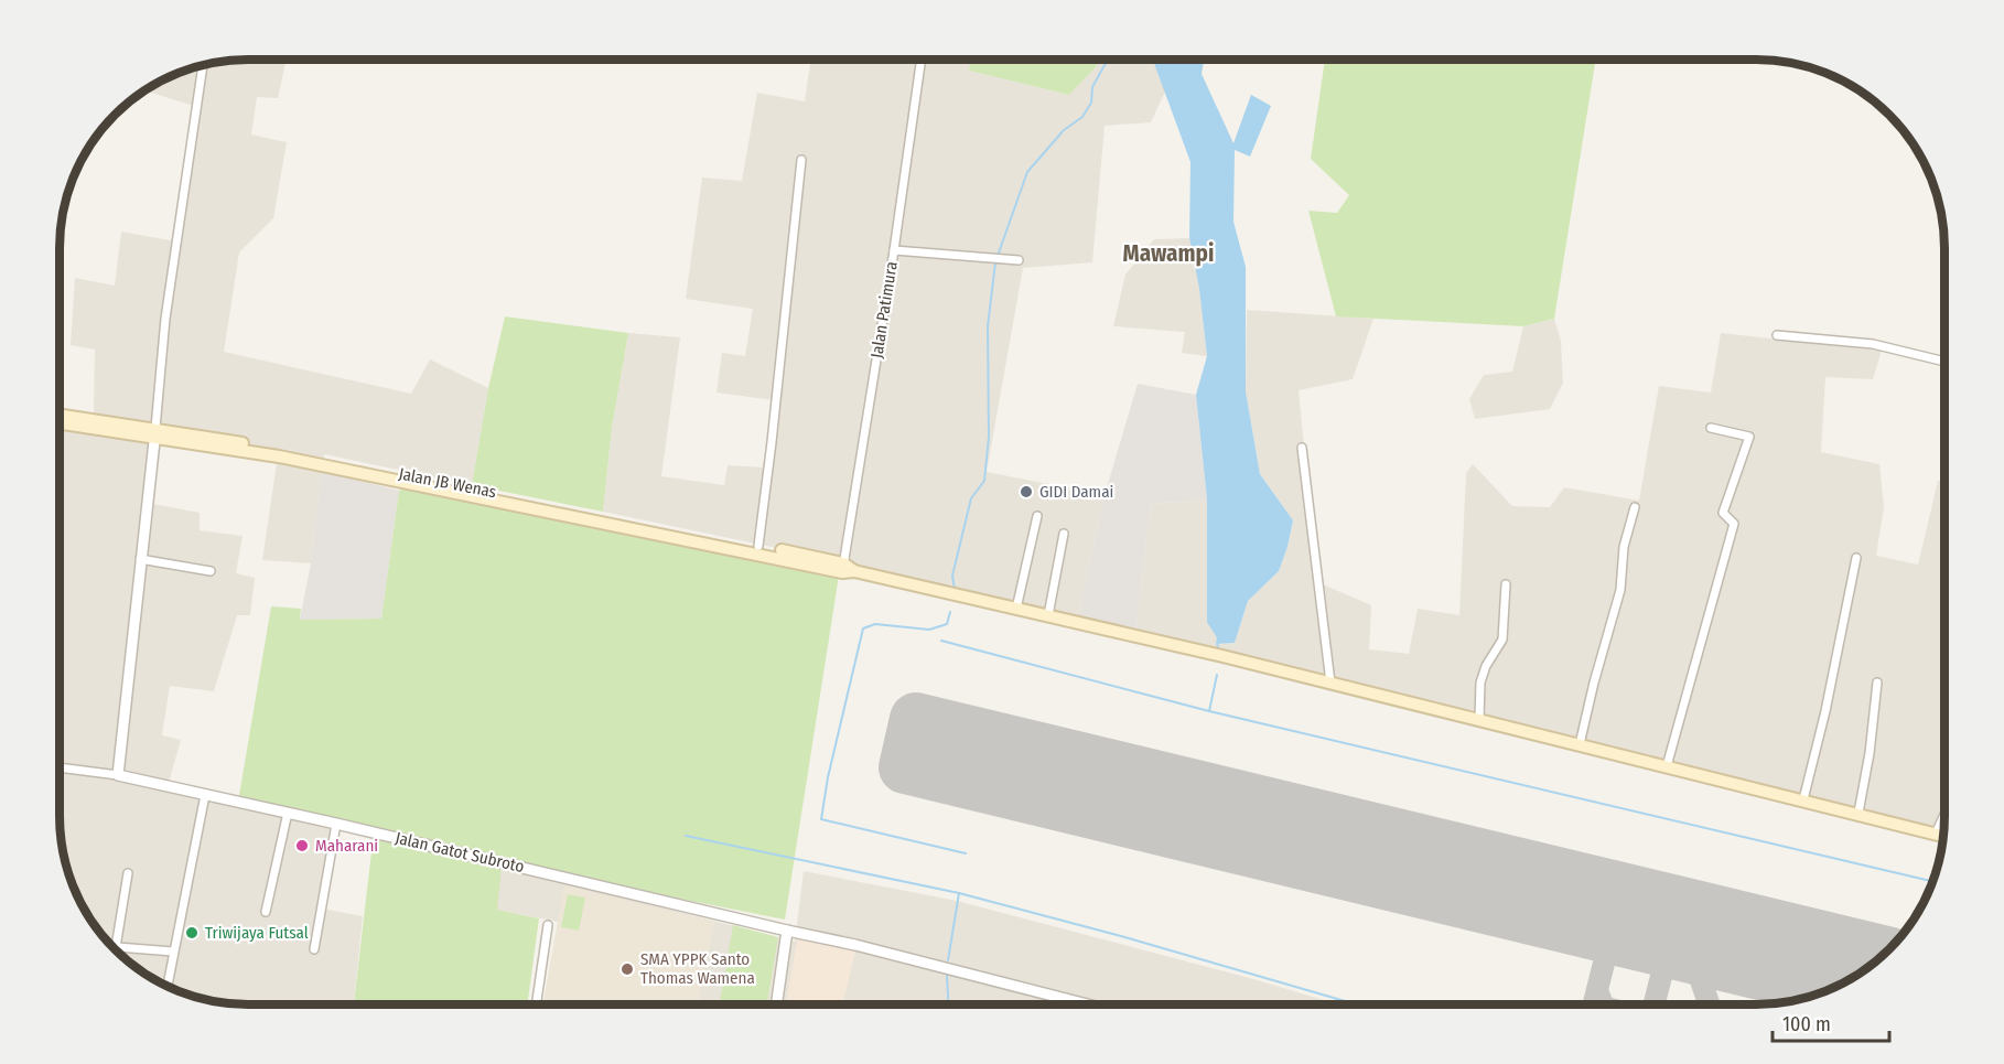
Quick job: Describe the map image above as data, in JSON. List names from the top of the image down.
{
  "streets": {
    "main road": ["Jalan JB Wenas"],
    "street": ["Jalan Patimura", "Jalan Gatot Subroto"]
  },
  "crossings": [
    ["Jalan Patimura", "Jalan JB Wenas"]
  ],
  "districts": ["Mawampi"],
  "places": [
    "GIDI Damai",
    "Maharani",
    "Triwijaya Futsal",
    "SMA YPPK Santo Thomas Wamena"
  ],
  "scale_bar": "100 m"
}
